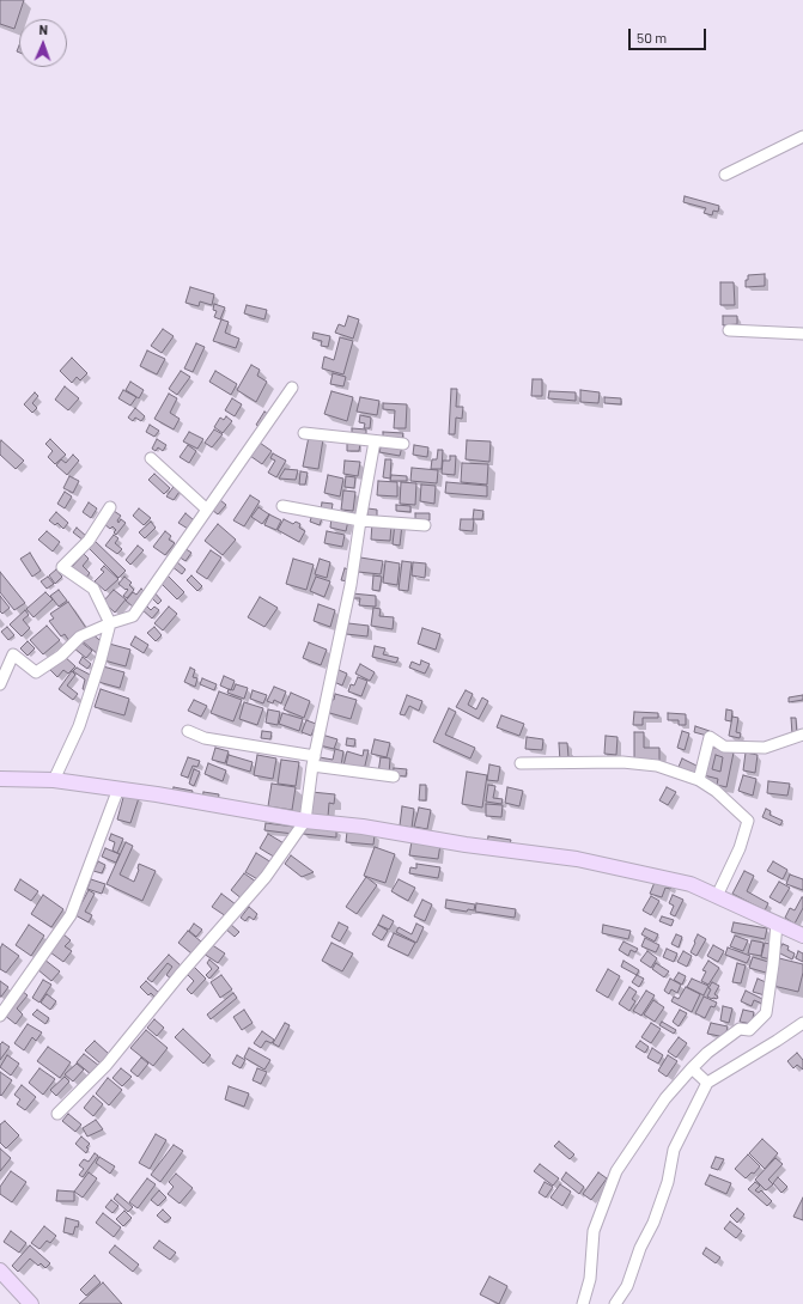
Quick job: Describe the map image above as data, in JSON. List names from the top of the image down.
{
  "scale_bar": "50 m",
  "north": "top"
}
